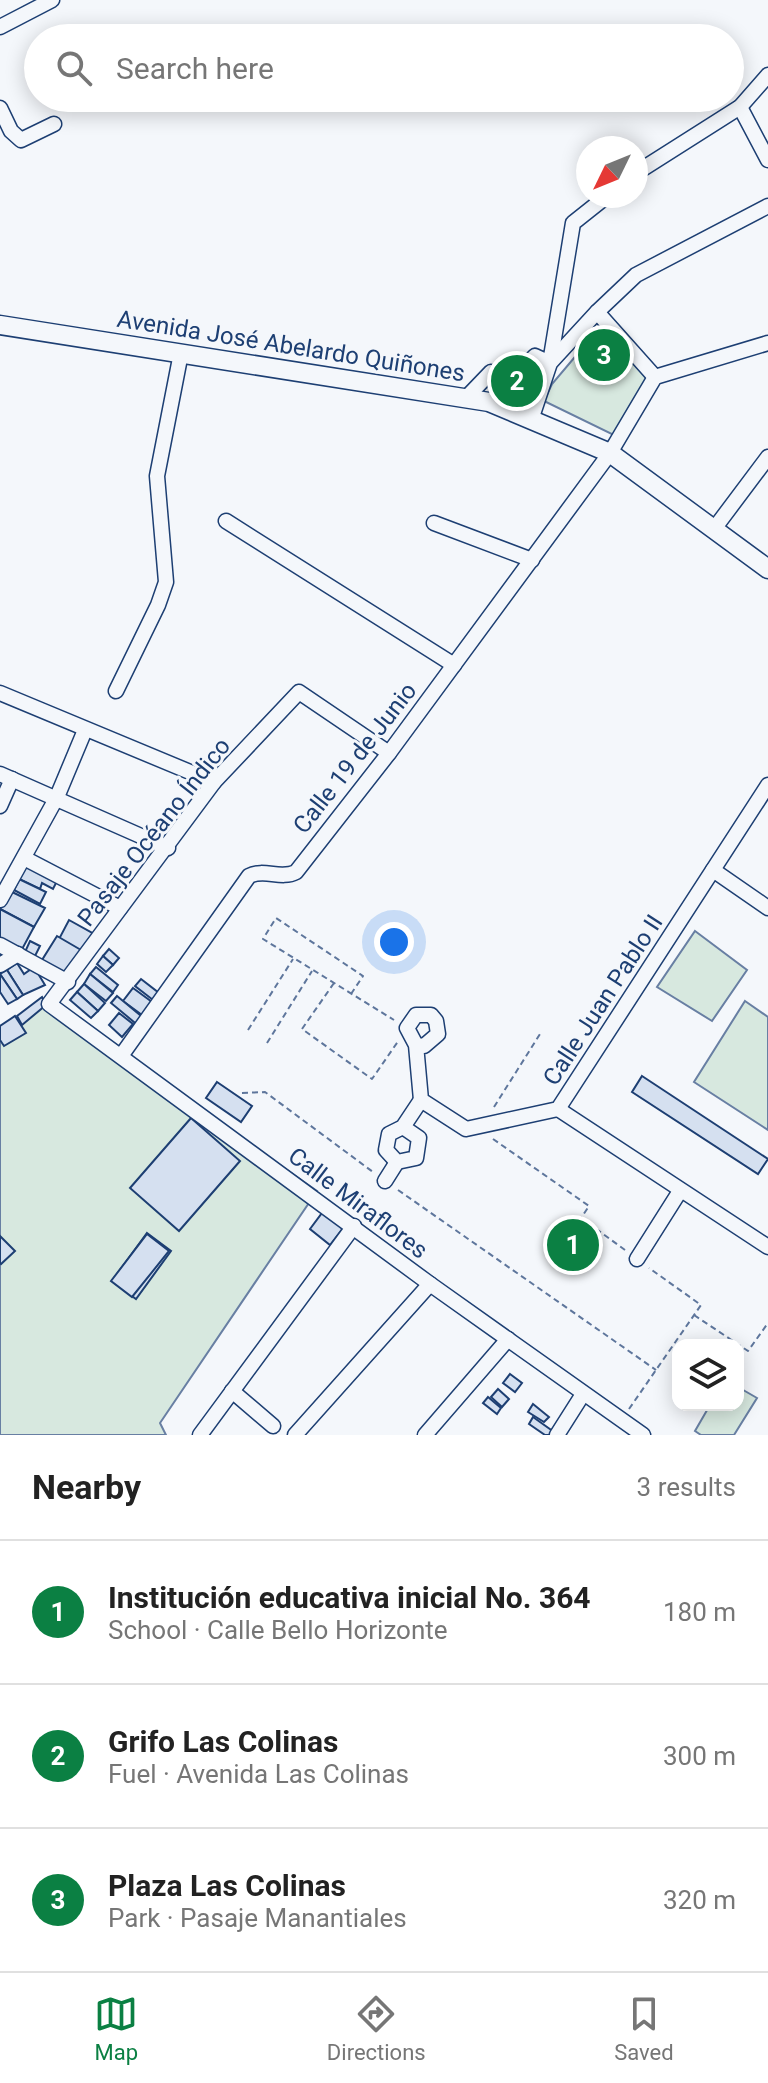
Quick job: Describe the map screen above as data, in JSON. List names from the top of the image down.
{
  "streets": {
    "main road": ["Avenida José Abelardo Quiñones"],
    "street": [
      "Calle 19 de Junio",
      "Pasaje Océano Índico",
      "Calle Juan Pablo II",
      "Calle Miraflores"
    ]
  },
  "crossings": [
    ["Avenida José Abelardo Quiñones", "Calle 19 de Junio"],
    ["Calle 19 de Junio", "Pasaje Océano Índico"],
    ["Calle 19 de Junio", "Calle Miraflores"],
    ["Pasaje Océano Índico", "Calle Miraflores"]
  ],
  "north": "bottom left",
  "page": {
    "search": "Search here",
    "pins": ["3", "2", "1"],
    "heading": ["Nearby", "3 results"],
    "list": [
      {
        "mark": "1",
        "name": "Institución educativa inicial No. 364",
        "note": "School · Calle Bello Horizonte",
        "value": "180 m"
      },
      {
        "mark": "2",
        "name": "Grifo Las Colinas",
        "note": "Fuel · Avenida Las Colinas",
        "value": "300 m"
      },
      {
        "mark": "3",
        "name": "Plaza Las Colinas",
        "note": "Park · Pasaje Manantiales",
        "value": "320 m"
      }
    ],
    "nav": ["Map", "Directions", "Saved"]
  }
}
